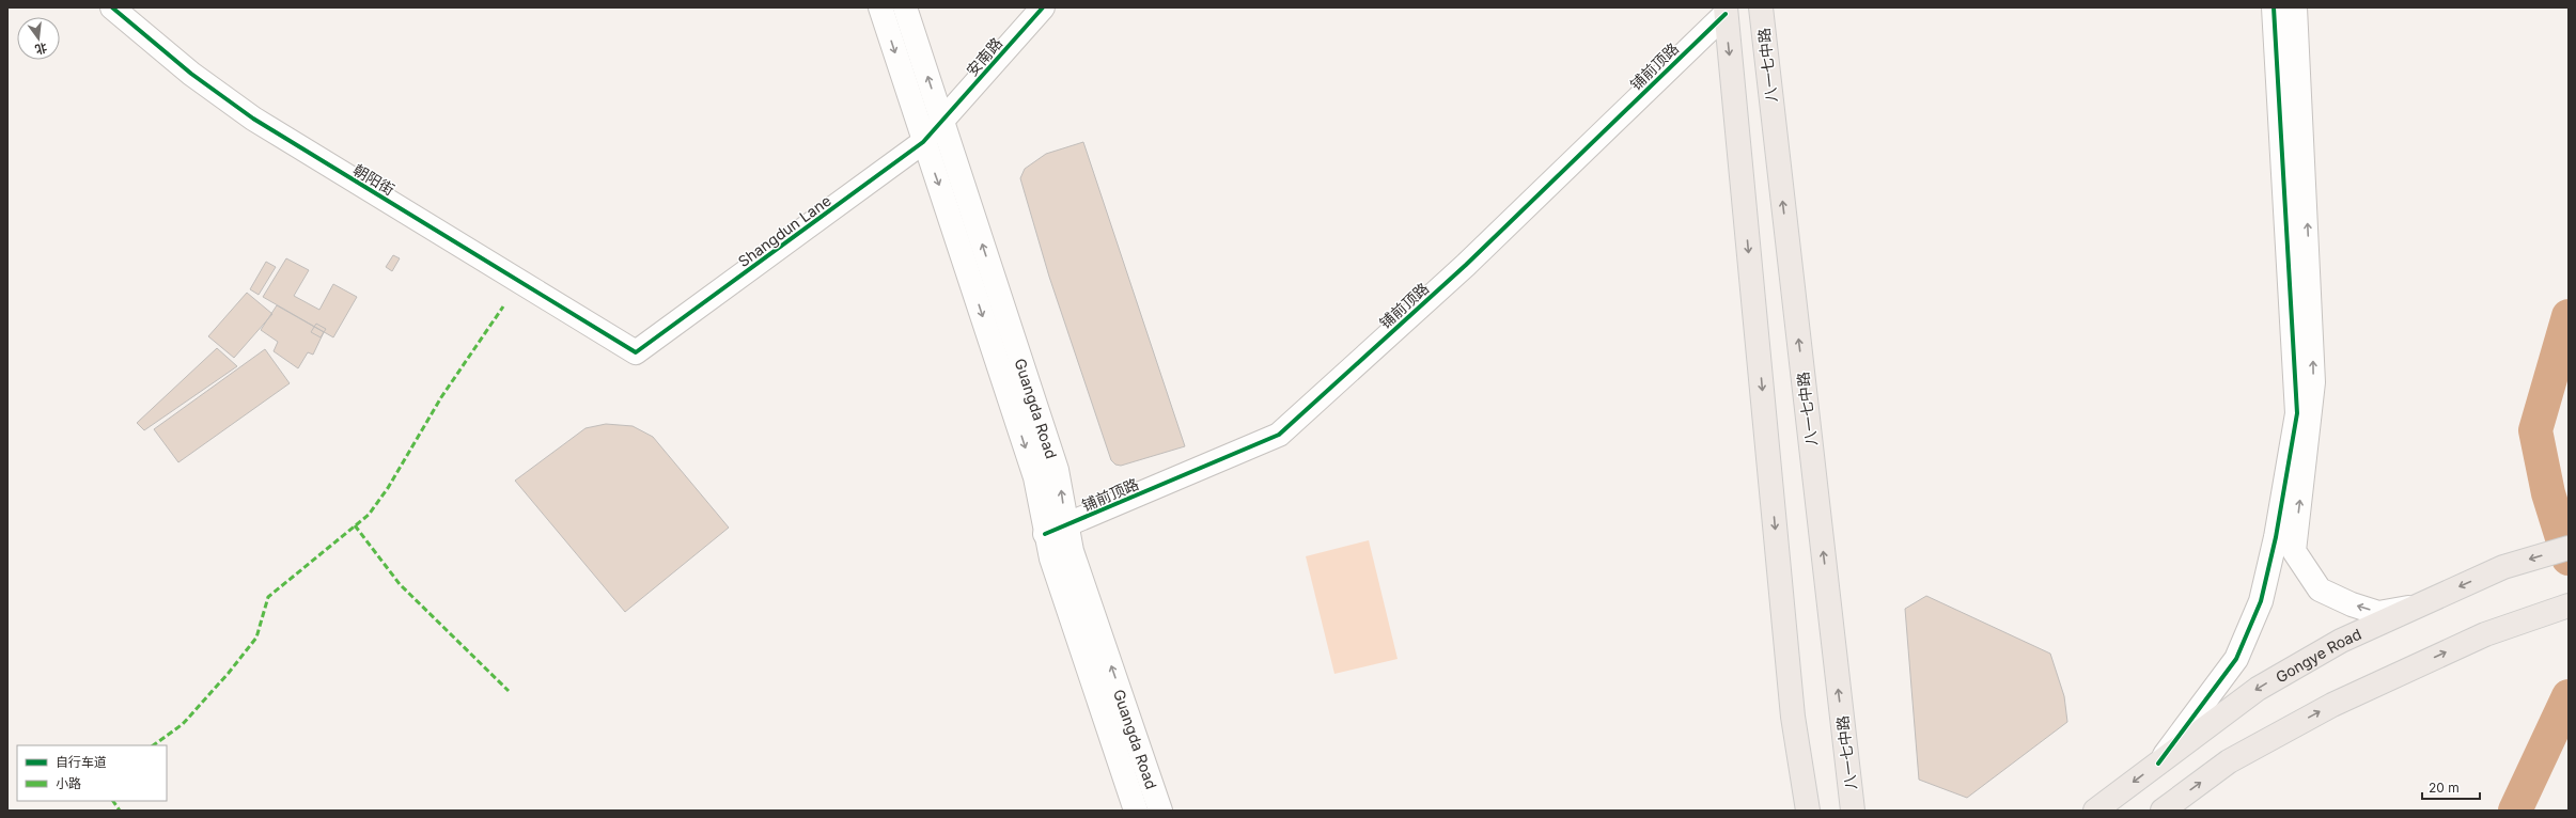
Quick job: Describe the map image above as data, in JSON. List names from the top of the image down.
{
  "streets": {
    "main road": ["八一七中路", "Gongye Road"],
    "street": [
      "安南路",
      "铺前顶路",
      "朝阳街",
      "Shangdun Lane",
      "Guangda Road"
    ]
  },
  "crossings": [
    ["安南路", "Shangdun Lane"],
    ["安南路", "Guangda Road"],
    ["铺前顶路", "Guangda Road"],
    ["朝阳街", "Shangdun Lane"],
    ["Shangdun Lane", "Guangda Road"]
  ],
  "legend": ["自行车道", "小路"],
  "scale_bar": "20 m",
  "north": "bottom"
}
